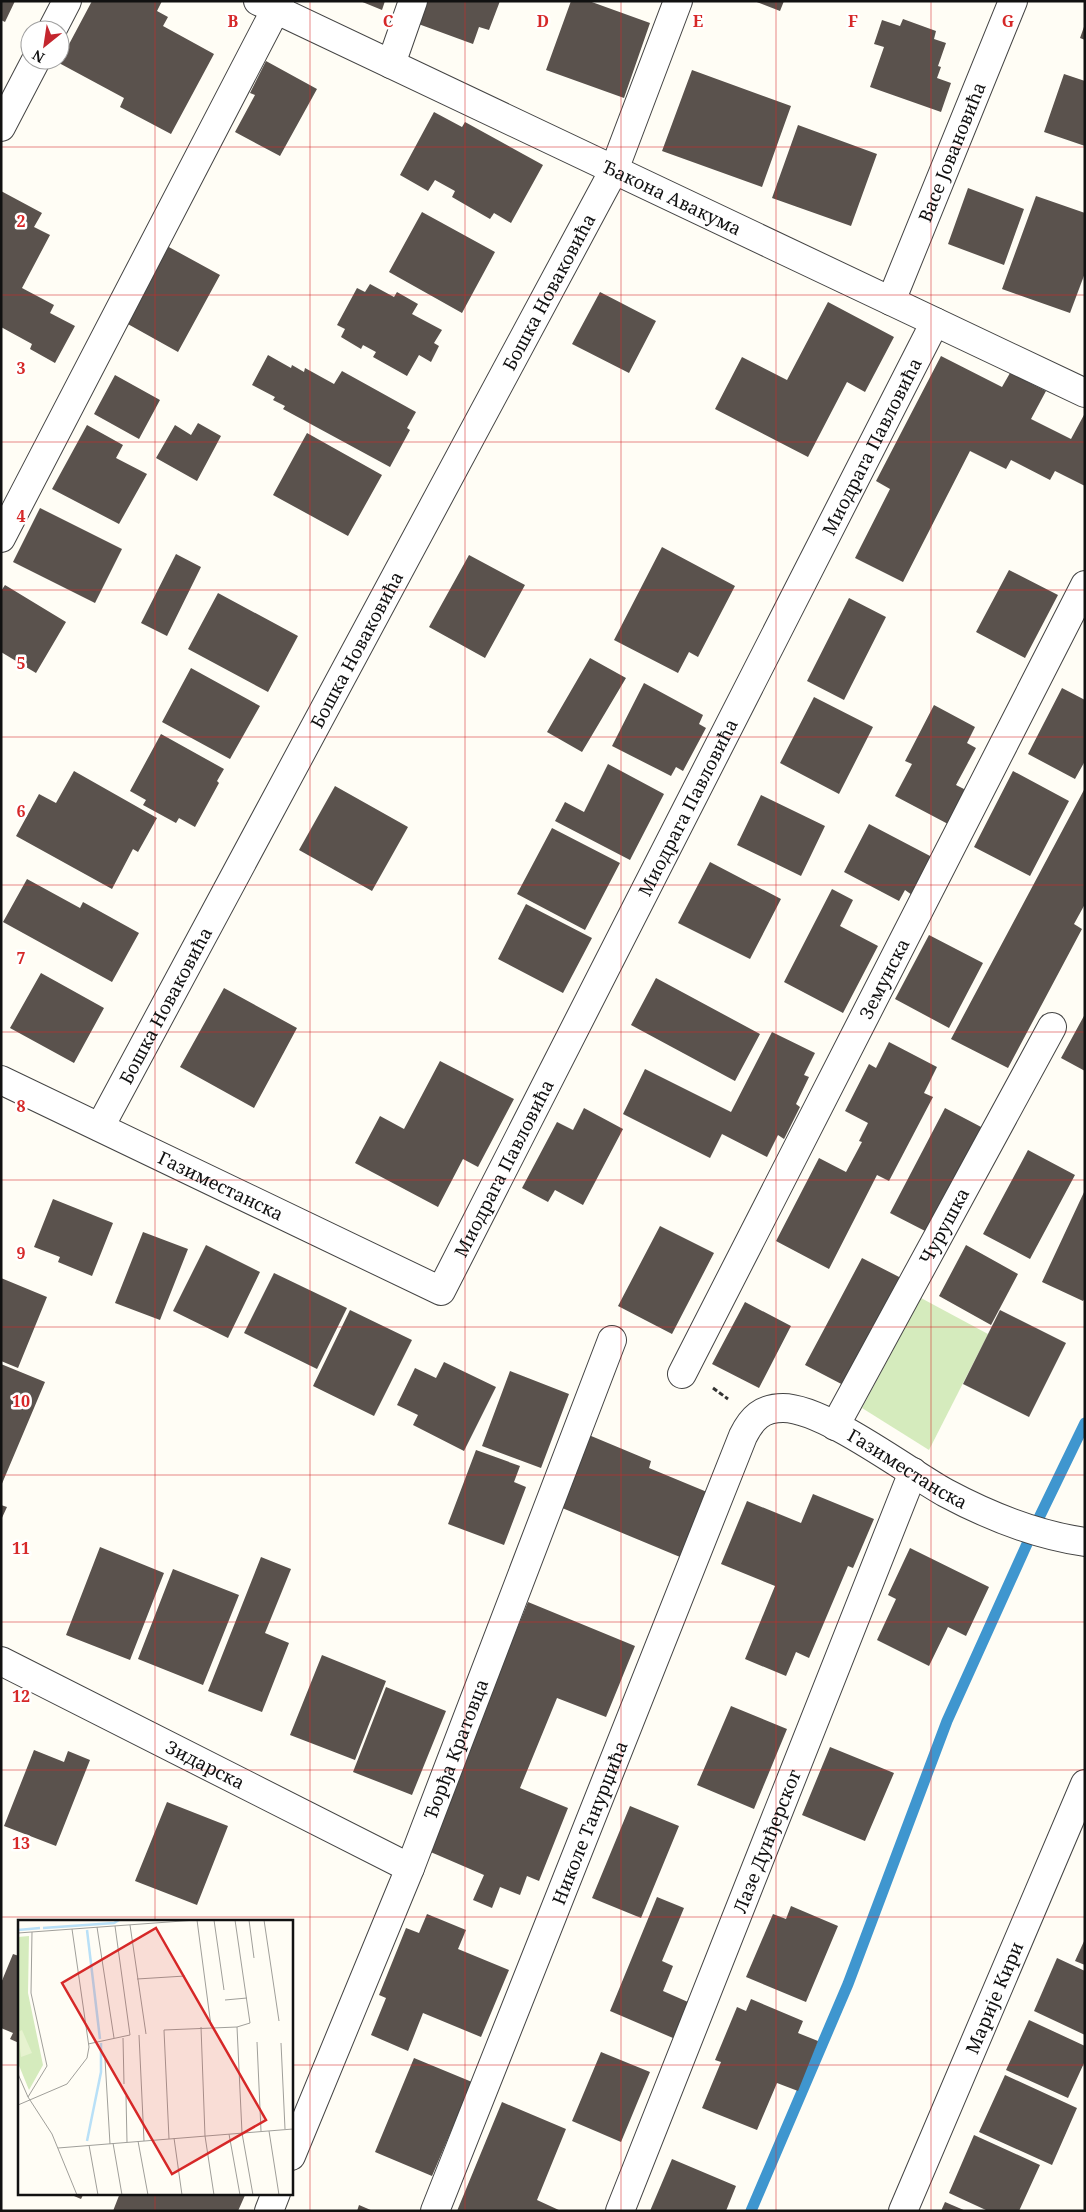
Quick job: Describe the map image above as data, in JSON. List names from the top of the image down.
{
  "streets": {
    "street": [
      "Васе Јовановића",
      "Ђакона Авакума",
      "Бошка Новаковића",
      "Миодрага Павловића",
      "Земунска",
      "Газиместанска",
      "Чурушка",
      "Ђорђа Кратовца",
      "Зидарска",
      "Николе Танурџића",
      "Лазе Дунђерског",
      "Марије Кири"
    ]
  },
  "crossings": [
    ["Васе Јовановића", "Ђакона Авакума"],
    ["Ђакона Авакума", "Бошка Новаковића"],
    ["Ђакона Авакума", "Миодрага Павловића"],
    ["Бошка Новаковића", "Газиместанска"],
    ["Миодрага Павловића", "Газиместанска"],
    ["Газиместанска", "Чурушка"],
    ["Газиместанска", "Николе Танурџића"],
    ["Газиместанска", "Лазе Дунђерског"],
    ["Ђорђа Кратовца", "Зидарска"]
  ],
  "north": "bottom left",
  "grid": {
    "columns": [
      "B",
      "C",
      "D",
      "E",
      "F",
      "G"
    ],
    "rows": [
      "2",
      "3",
      "4",
      "5",
      "6",
      "7",
      "8",
      "9",
      "10",
      "11",
      "12",
      "13"
    ]
  }
}
